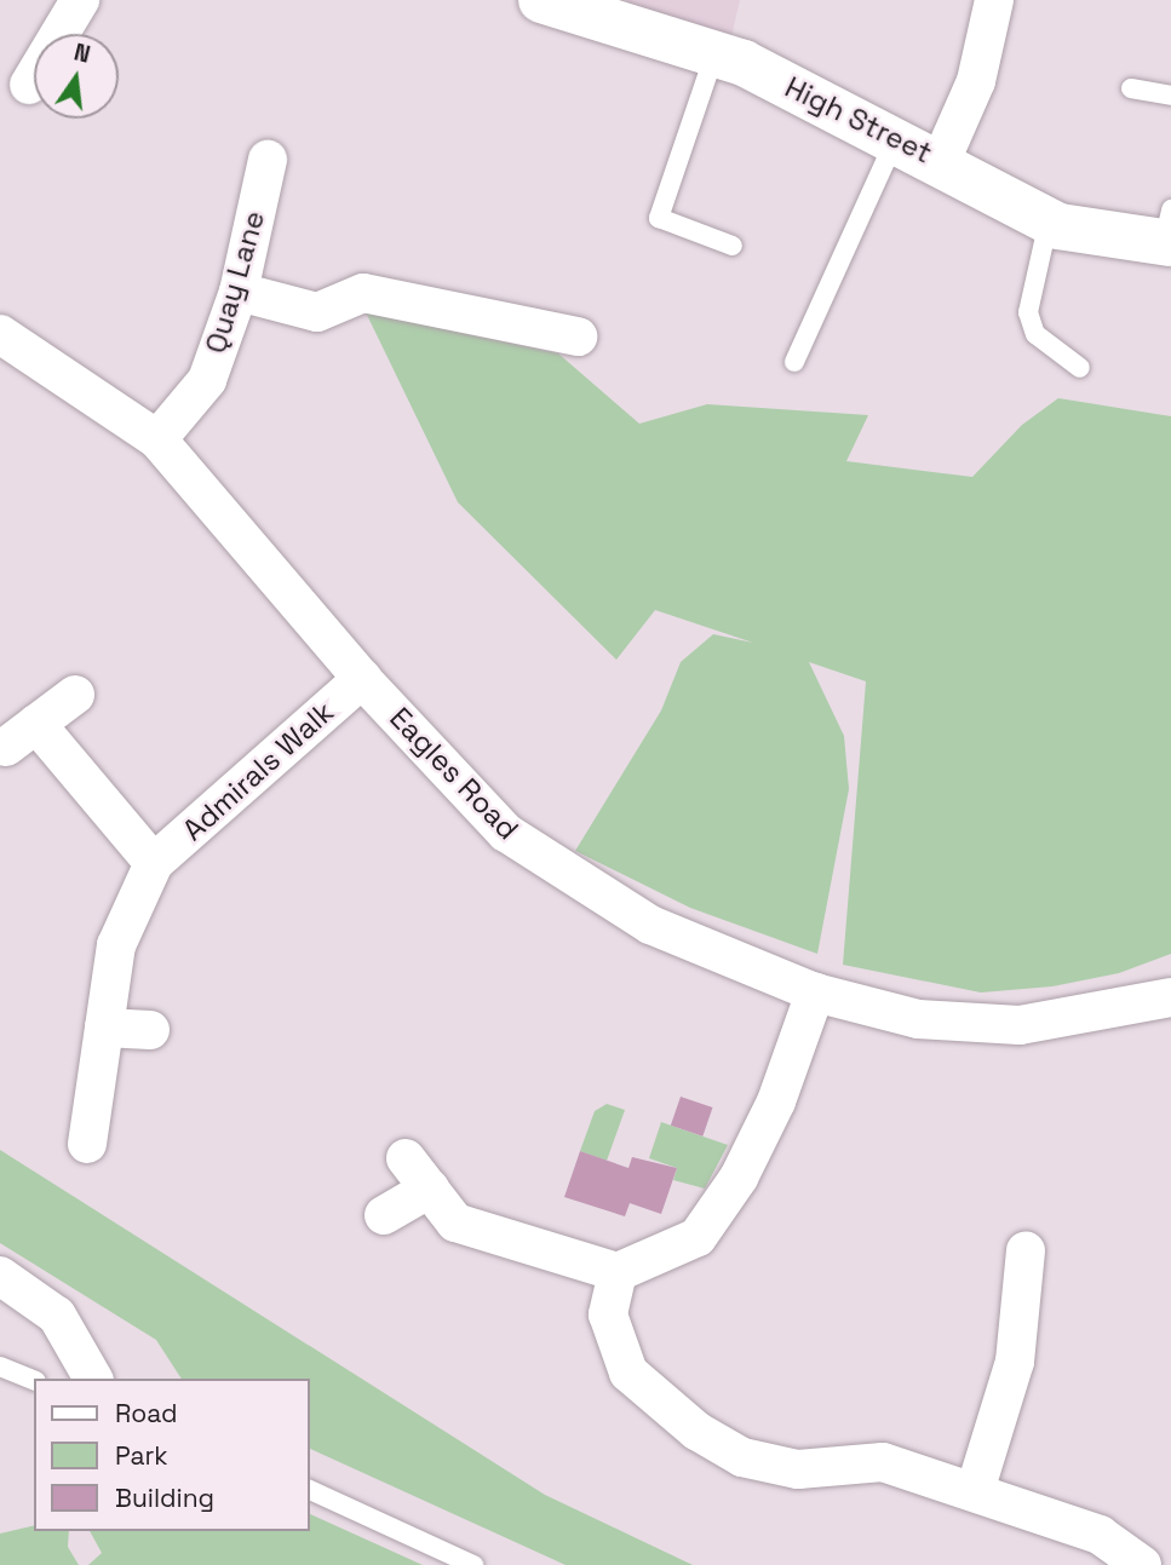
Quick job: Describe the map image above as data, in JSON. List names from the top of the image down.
{
  "streets": {
    "main road": ["High Street"],
    "street": ["Quay Lane", "Admirals Walk", "Eagles Road"]
  },
  "crossings": [
    ["Quay Lane", "Eagles Road"],
    ["Admirals Walk", "Eagles Road"]
  ],
  "legend": ["Road", "Park", "Building"],
  "north": "top"
}
